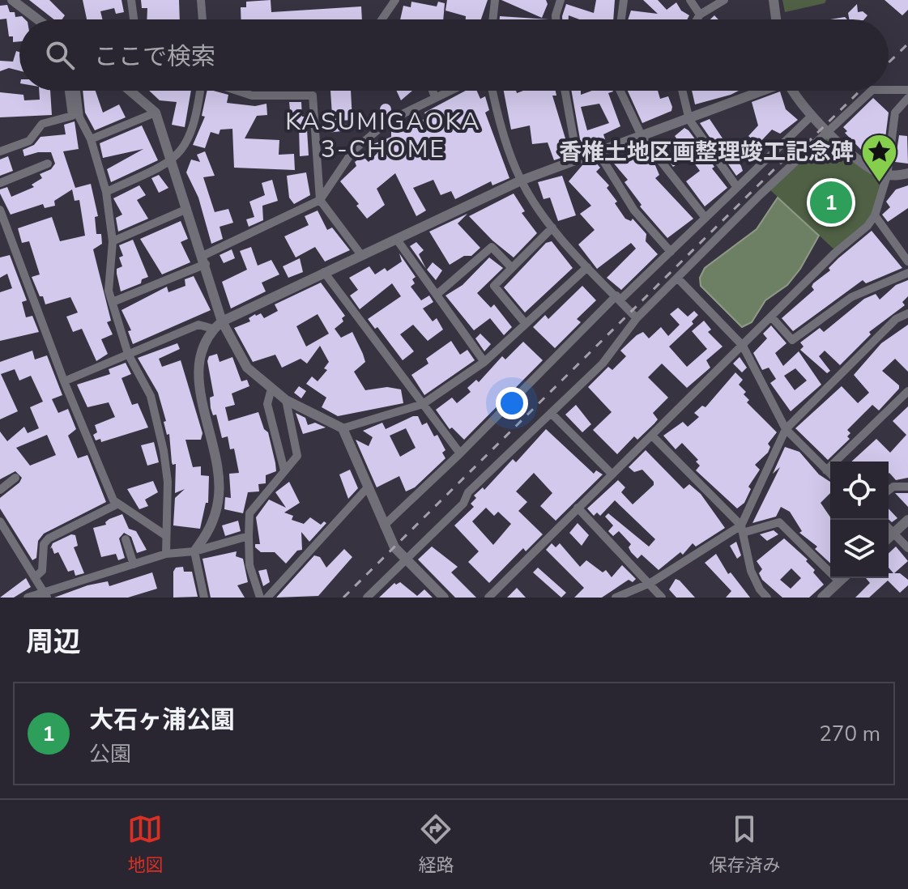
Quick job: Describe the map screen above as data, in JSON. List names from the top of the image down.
{
  "districts": ["KASUMIGAOKA 3-CHOME"],
  "places": {
    "place": ["香椎土地区画整理竣工記念碑"]
  },
  "page": {
    "search": "ここで検索",
    "pins": "1",
    "heading": "周辺",
    "list": [
      {
        "mark": "1",
        "name": "大石ヶ浦公園",
        "note": "公園",
        "value": "270 m"
      }
    ],
    "nav": ["地図", "経路", "保存済み"]
  }
}
